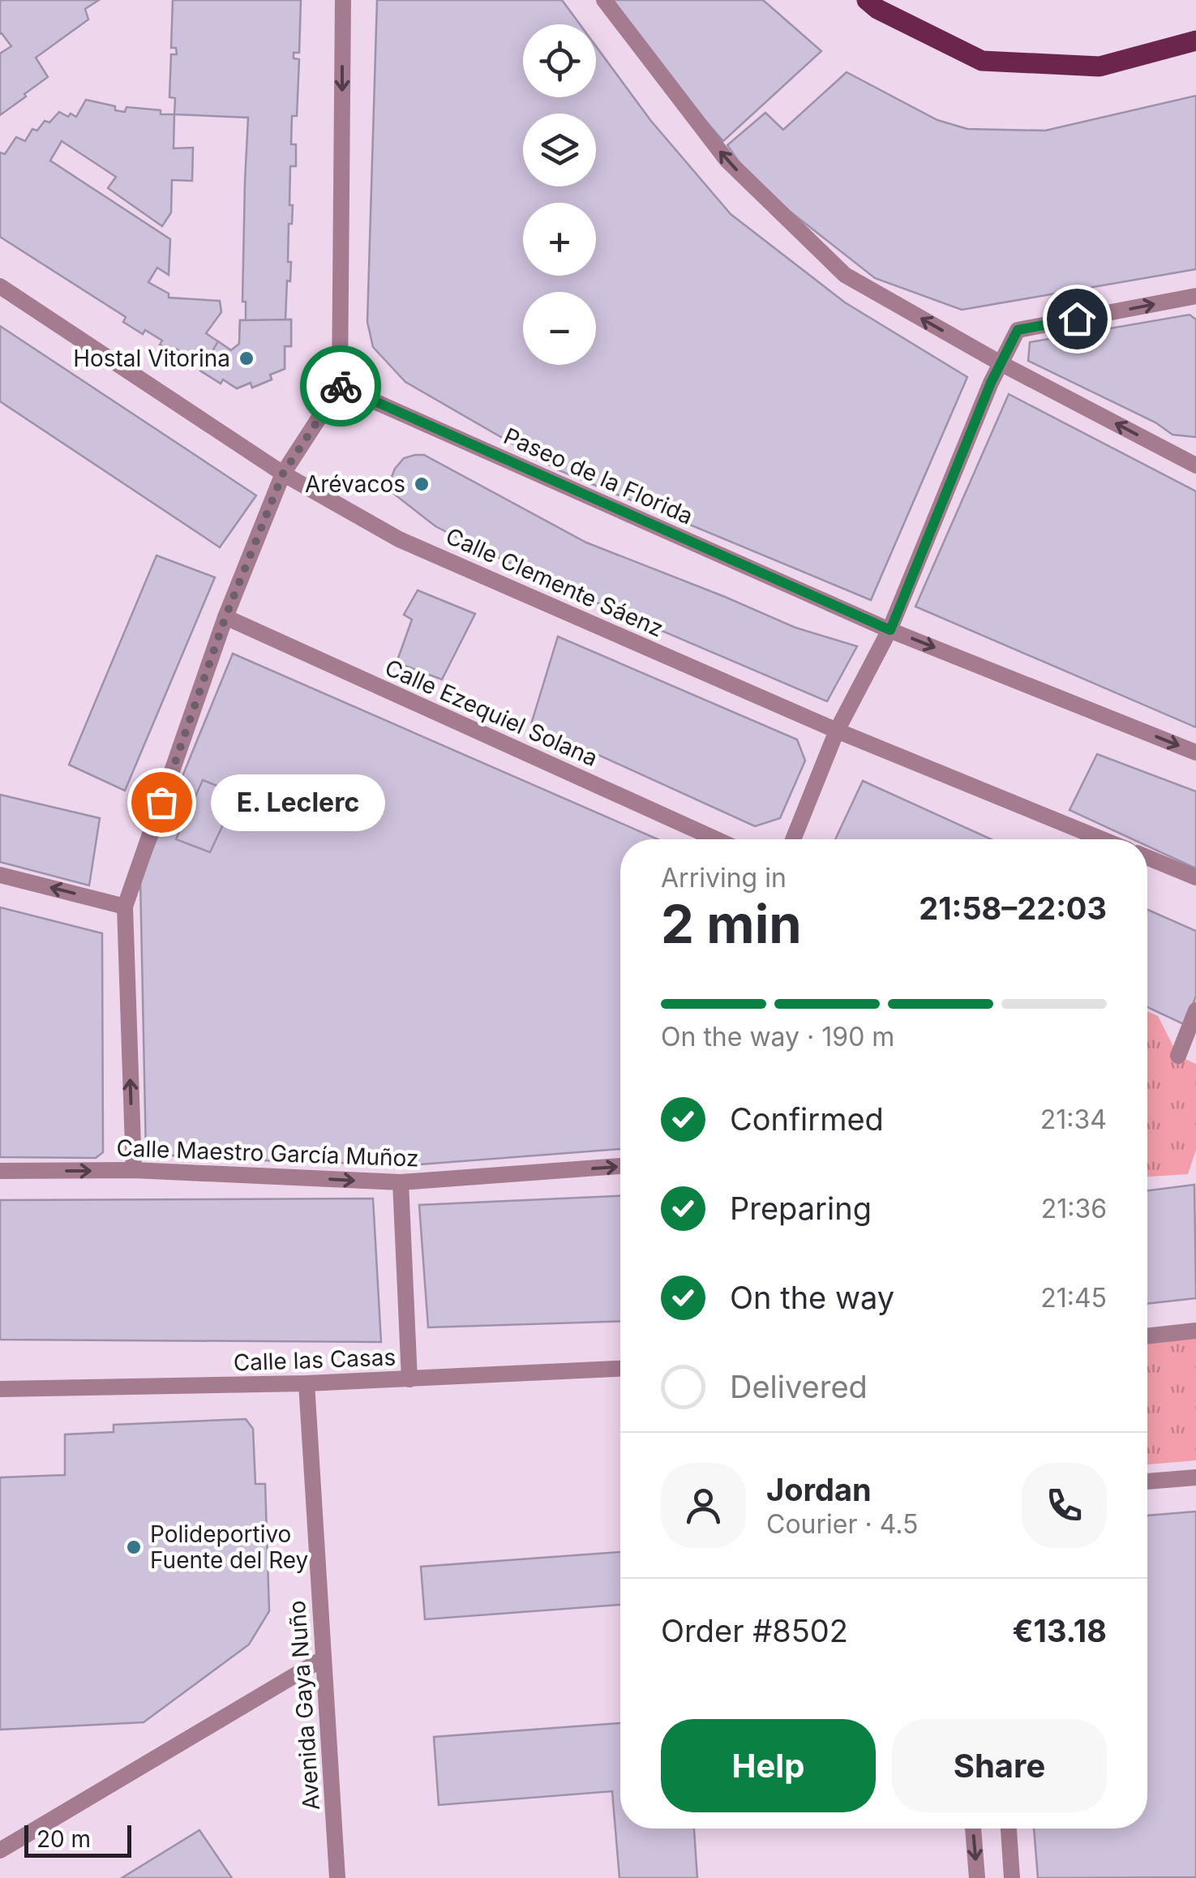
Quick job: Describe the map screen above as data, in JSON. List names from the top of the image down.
{
  "streets": {
    "street": [
      "Paseo de la Florida",
      "Calle Clemente Sáenz",
      "Calle Ezequiel Solana",
      "Calle Maestro García Muñoz",
      "Calle las Casas",
      "Avenida Gaya Nuño"
    ]
  },
  "crossings": [
    ["Calle las Casas", "Avenida Gaya Nuño"]
  ],
  "one_way": ["Paseo de la Florida", "Calle Maestro García Muñoz"],
  "places": [
    "Hostal Vitorina",
    "Arévacos",
    "E. Leclerc",
    "Polideportivo Fuente del Rey"
  ],
  "scale_bar": "20 m",
  "page": {
    "map_buttons": ["+", "−"],
    "bubble": "E. Leclerc",
    "heading": ["2 min", "Arriving in", "21:58–22:03"],
    "panel": [
      "Jordan",
      "Courier · 4.5",
      "Order #8502",
      "€13.18"
    ],
    "bar": "On the way · 190 m",
    "list": [
      ["Confirmed", "21:34"],
      ["Preparing", "21:36"],
      ["On the way", "21:45"],
      "Delivered"
    ],
    "buttons": ["Help", "Share"],
    "scale": "20 m"
  }
}
